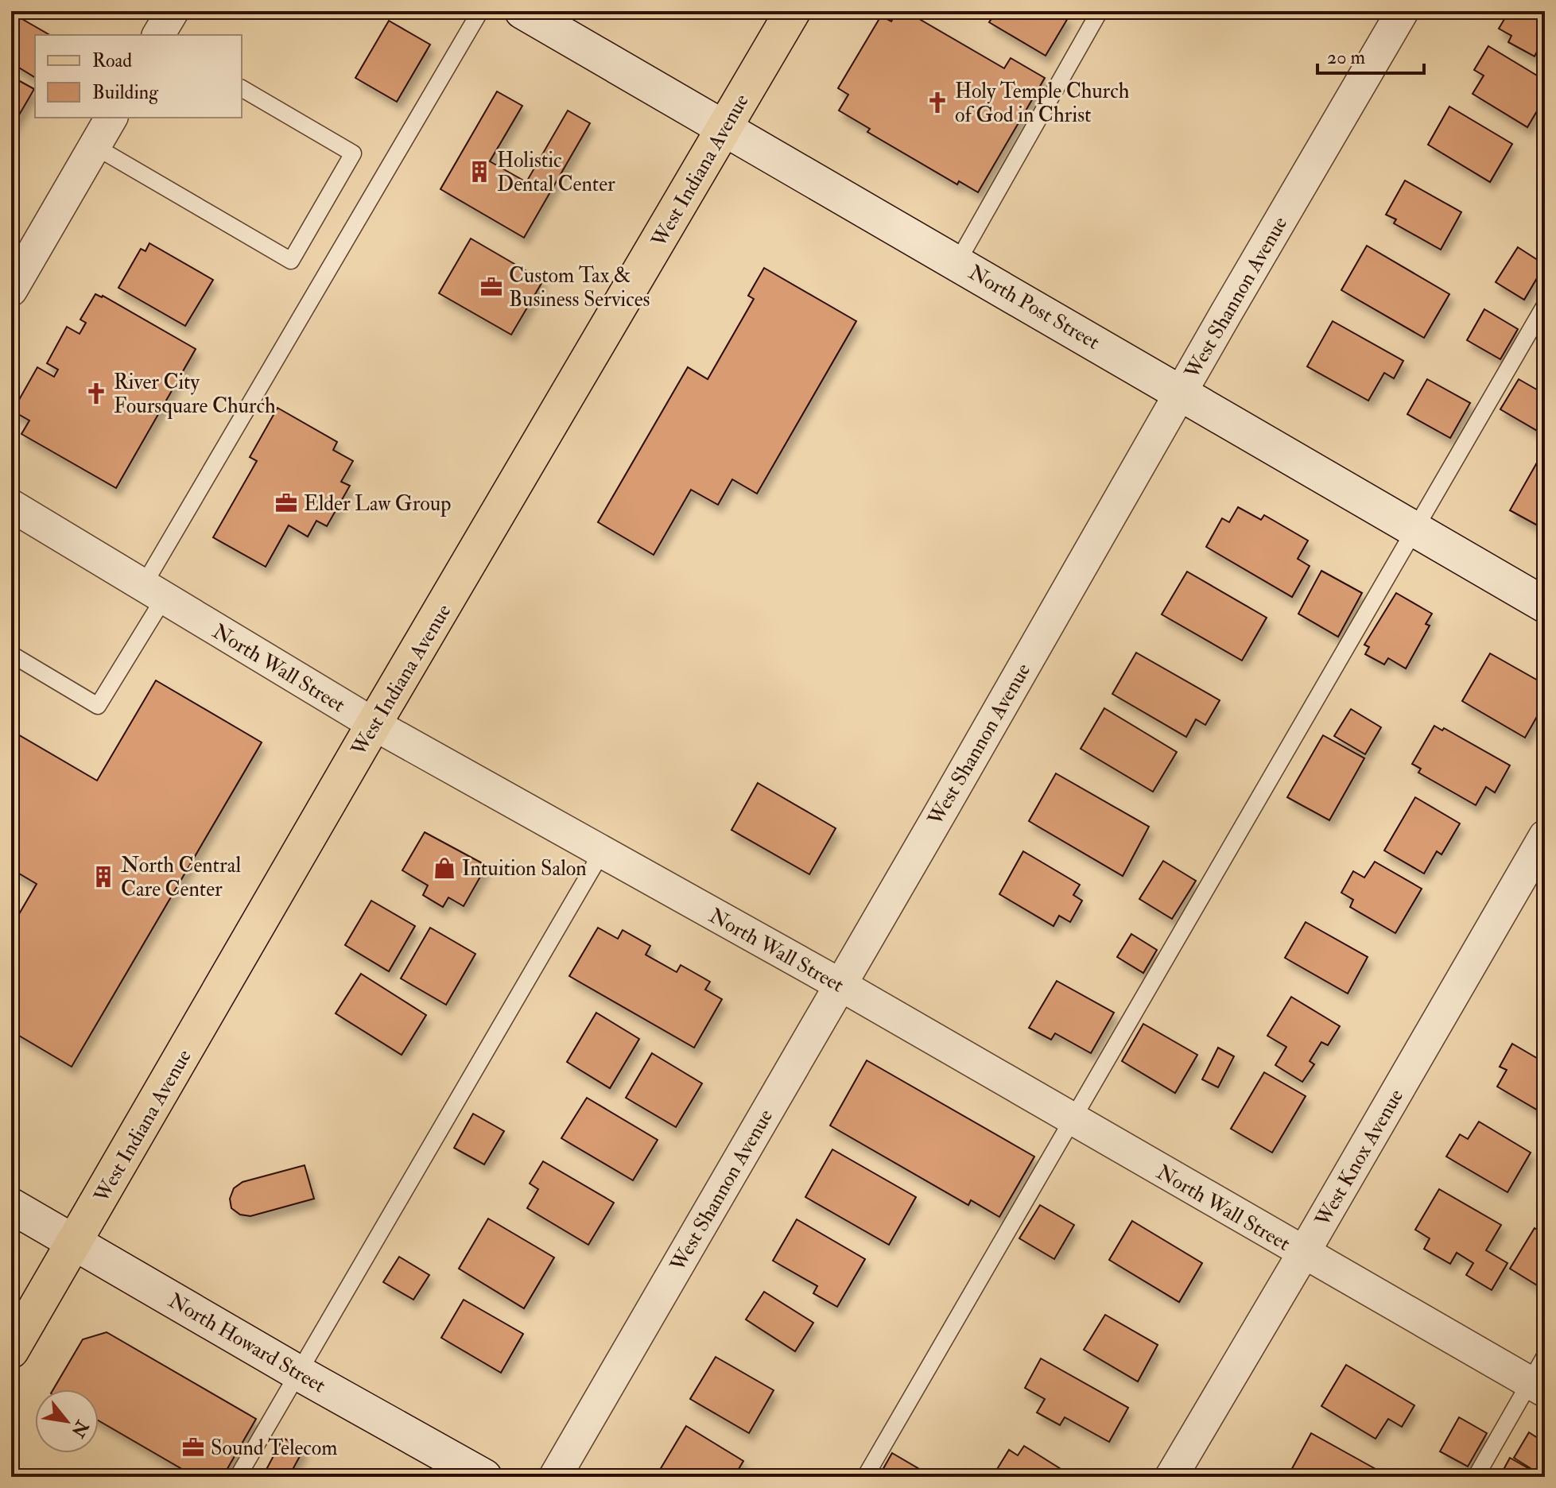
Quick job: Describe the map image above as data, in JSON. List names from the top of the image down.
{
  "streets": {
    "main road": ["West Indiana Avenue"],
    "street": [
      "West Shannon Avenue",
      "North Post Street",
      "North Wall Street",
      "West Knox Avenue",
      "North Howard Street"
    ]
  },
  "crossings": [
    ["West Indiana Avenue", "North Post Street"],
    ["West Indiana Avenue", "North Wall Street"],
    ["West Indiana Avenue", "North Howard Street"],
    ["West Shannon Avenue", "North Post Street"],
    ["West Shannon Avenue", "North Wall Street"],
    ["North Wall Street", "West Knox Avenue"]
  ],
  "places": {
    "church": ["Holy Temple Church of God in Christ", "River City Foursquare Church"],
    "building": ["Holistic Dental Center", "North Central Care Center"],
    "office": ["Custom Tax & Business Services", "Elder Law Group", "Sound Telecom"],
    "shop": ["Intuition Salon"]
  },
  "legend": ["Road", "Building"],
  "scale_bar": "20 m",
  "north": "bottom right"
}
